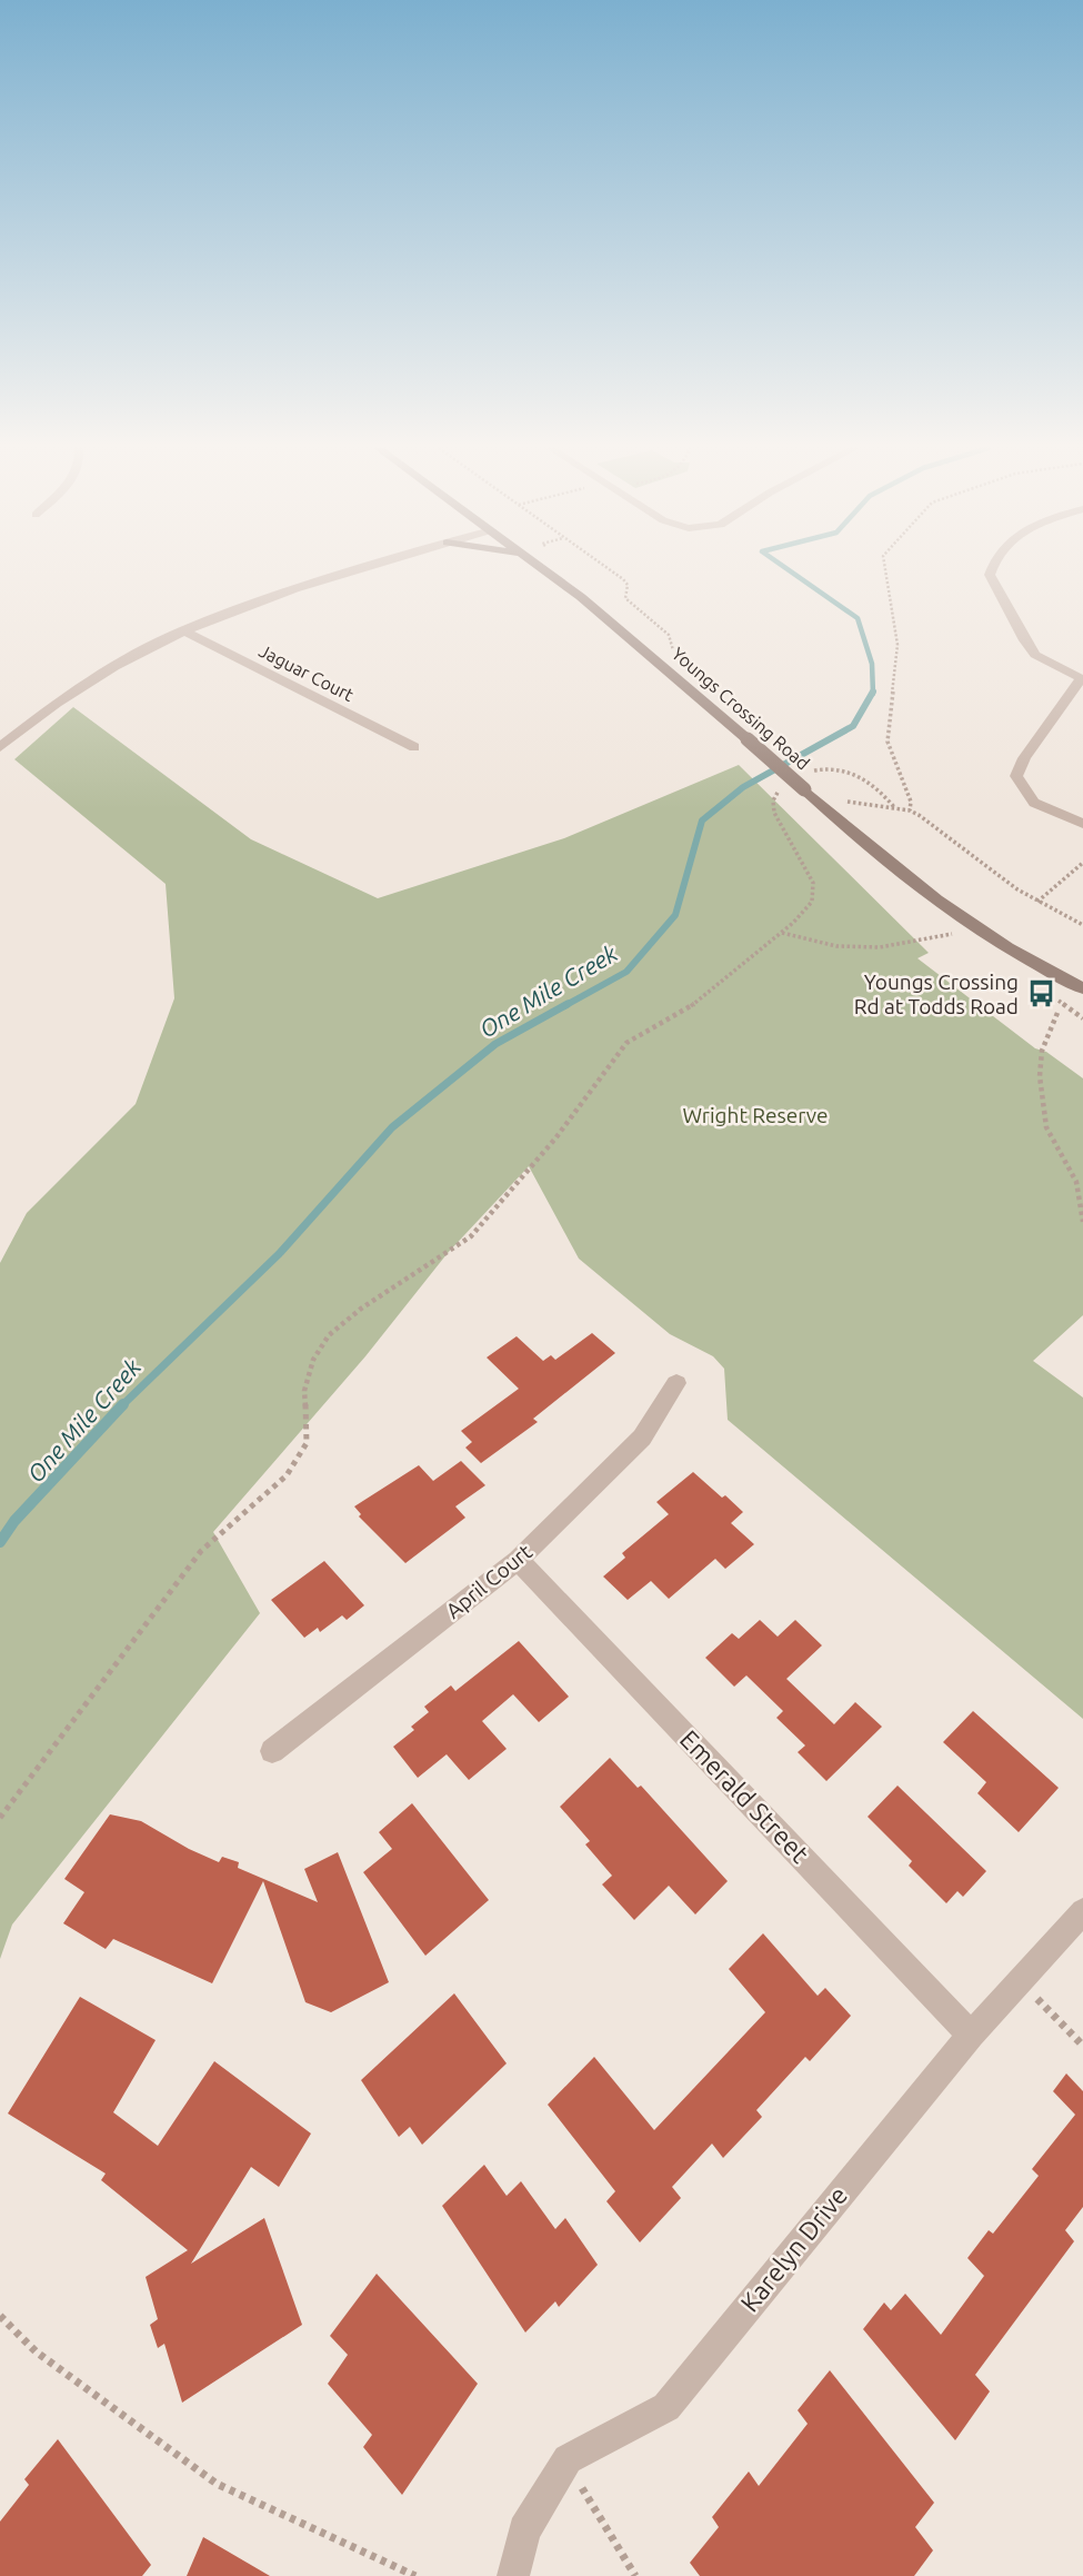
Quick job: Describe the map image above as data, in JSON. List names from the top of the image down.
{
  "streets": {
    "main road": ["Youngs Crossing Road"],
    "street": [
      "Jaguar Court",
      "April Court",
      "Emerald Street",
      "Karelyn Drive"
    ]
  },
  "crossings": [
    ["April Court", "Emerald Street"],
    ["Emerald Street", "Karelyn Drive"]
  ],
  "water": ["One Mile Creek"],
  "parks": ["Wright Reserve"],
  "places": {
    "bus stop": ["Youngs Crossing Rd at Todds Road"]
  }
}
